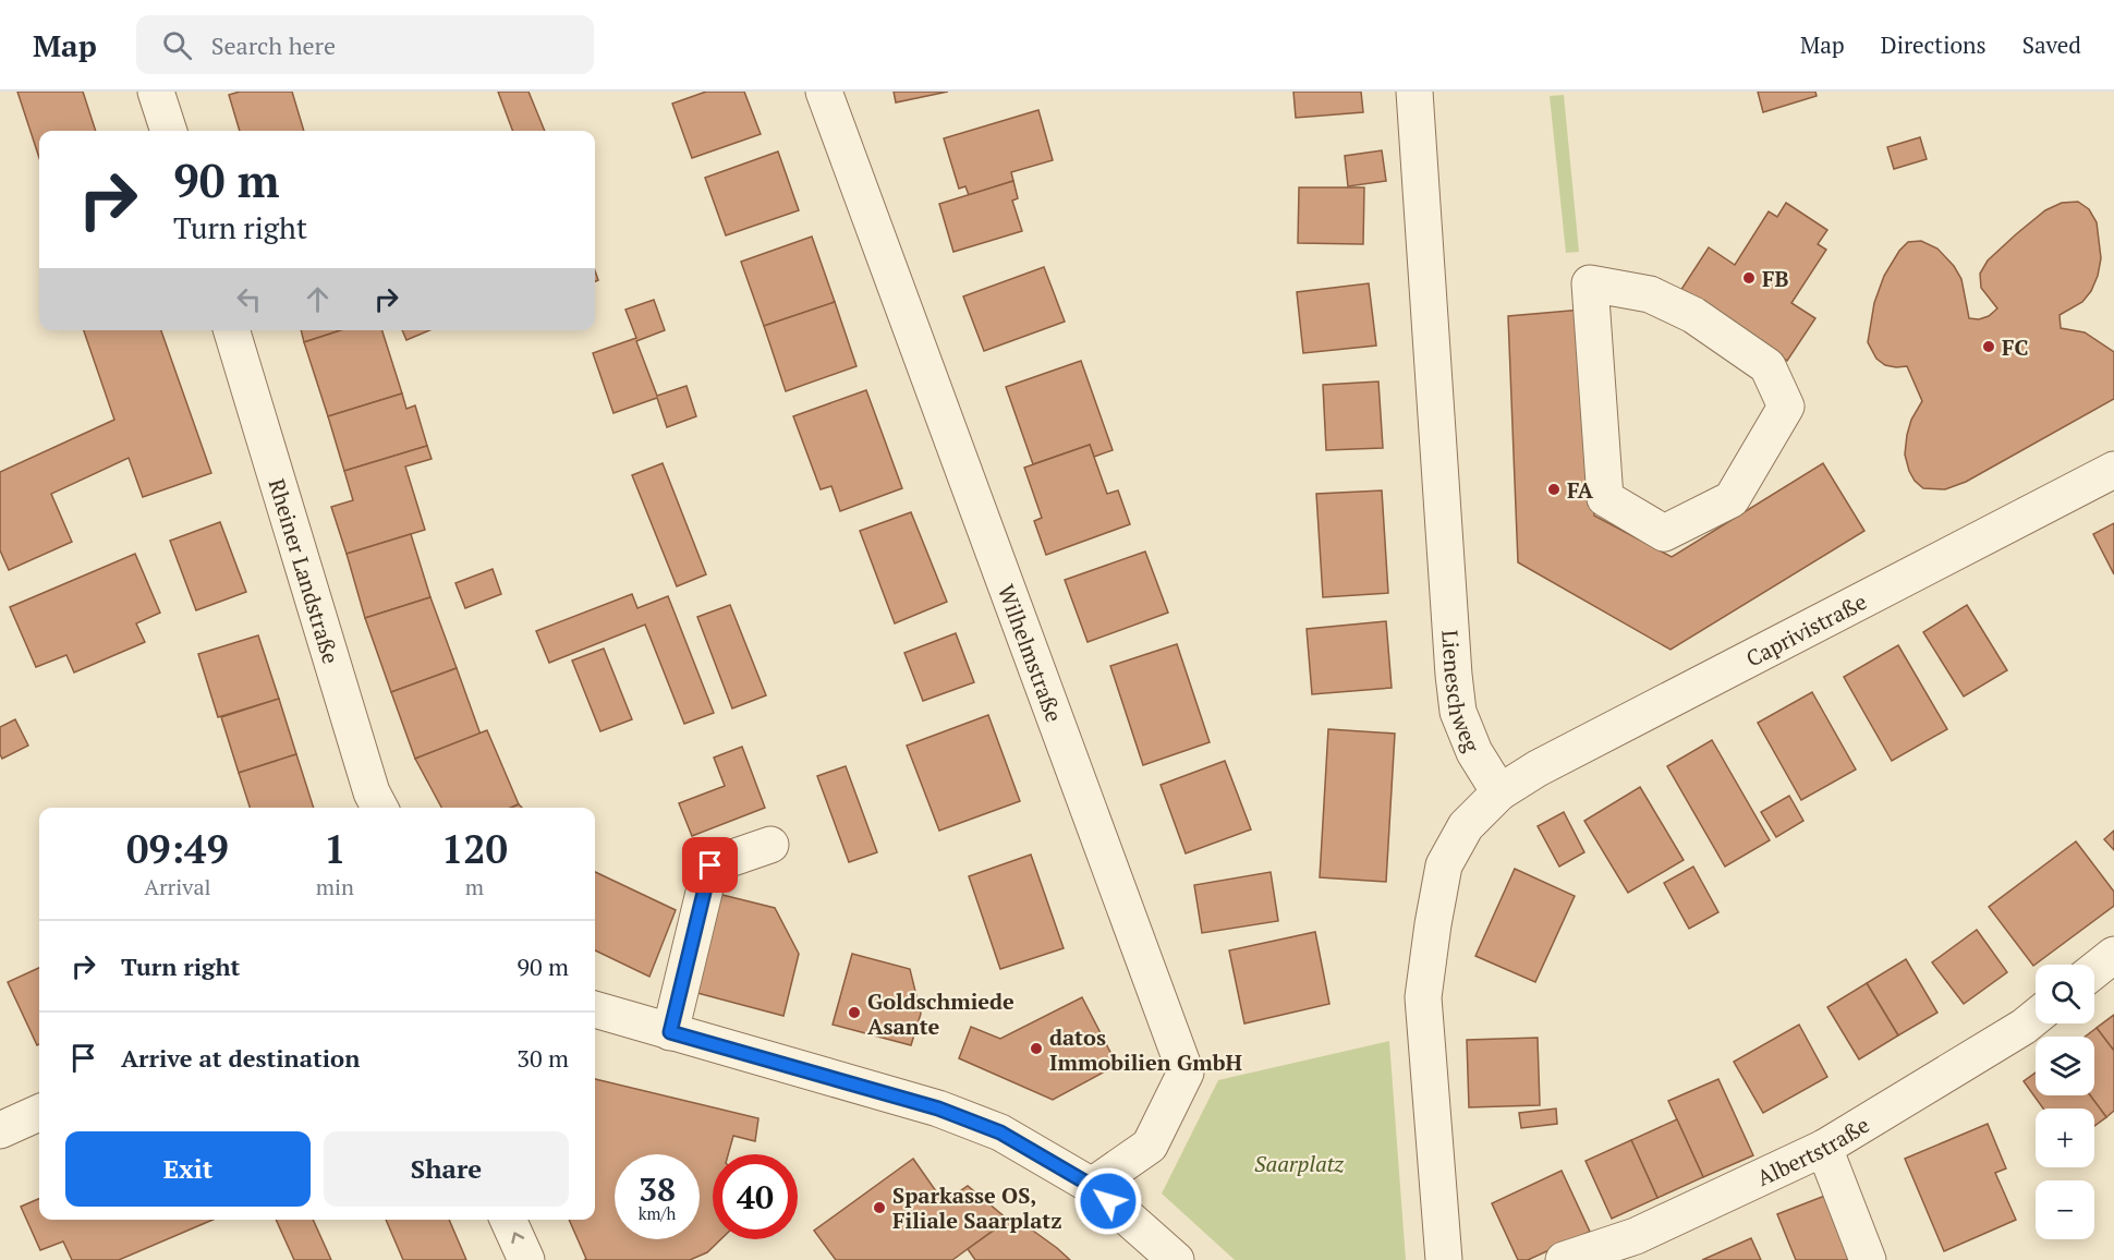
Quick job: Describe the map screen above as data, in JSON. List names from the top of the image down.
{
  "streets": {
    "street": [
      "Rheiner Landstraße",
      "Caprivistraße",
      "Wilhelmstraße",
      "Lieneschweg",
      "Albertstraße"
    ]
  },
  "crossings": [
    ["Caprivistraße", "Lieneschweg"]
  ],
  "parks": ["Saarplatz"],
  "places": [
    "FB",
    "FC",
    "FA",
    "Goldschmiede Asante",
    "datos Immobilien GmbH",
    "Sparkasse OS, Filiale Saarplatz"
  ],
  "page": {
    "header": "Map",
    "search": "Search here",
    "nav": ["Map", "Directions", "Saved"],
    "turn": ["90 m", "Turn right"],
    "eta": [
      "09:49",
      "Arrival",
      "1",
      "min",
      "120",
      "m"
    ],
    "list": [
      {
        "name": "Turn right",
        "value": "90 m"
      },
      {
        "name": "Arrive at destination",
        "value": "30 m"
      }
    ],
    "map_buttons": ["+", "−"],
    "buttons": ["Exit", "Share"],
    "speed": "38 km/h",
    "limit": "40"
  }
}
